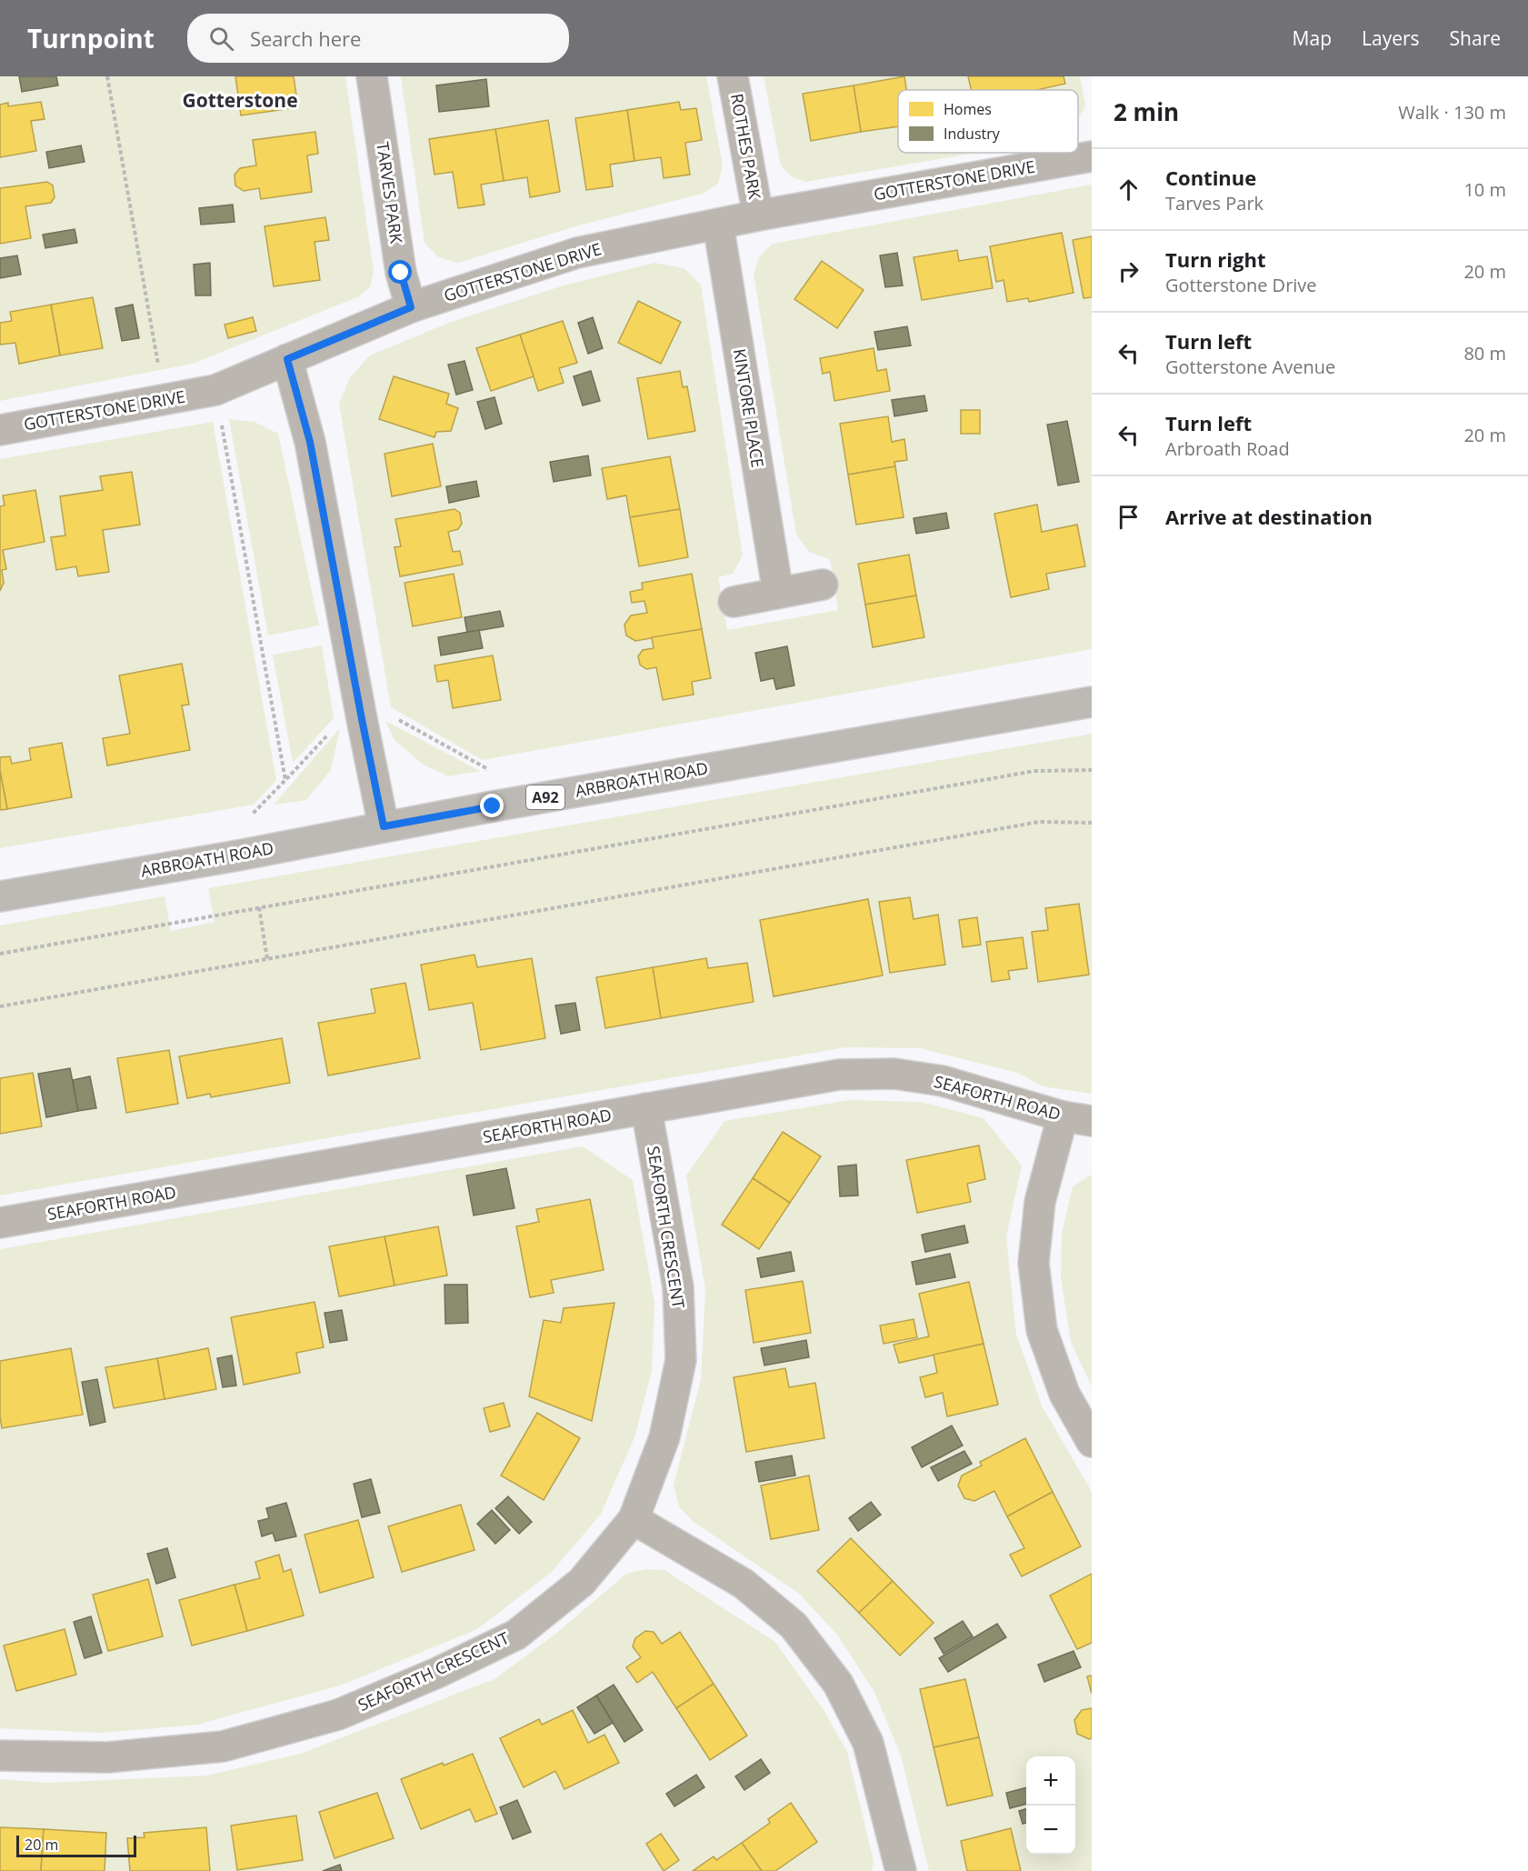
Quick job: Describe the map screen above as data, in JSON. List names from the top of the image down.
{
  "streets": {
    "main road": ["ARBROATH ROAD", "A92"],
    "street": [
      "ROTHES PARK",
      "GOTTERSTONE DRIVE",
      "TARVES PARK",
      "KINTORE PLACE",
      "SEAFORTH ROAD",
      "SEAFORTH CRESCENT"
    ]
  },
  "crossings": [
    ["ROTHES PARK", "GOTTERSTONE DRIVE"],
    ["GOTTERSTONE DRIVE", "TARVES PARK"],
    ["GOTTERSTONE DRIVE", "KINTORE PLACE"],
    ["SEAFORTH ROAD", "SEAFORTH CRESCENT"]
  ],
  "districts": ["Gotterstone"],
  "legend": ["Homes", "Industry"],
  "scale_bar": "20 m",
  "page": {
    "header": "Turnpoint",
    "search": "Search here",
    "nav": ["Map", "Layers", "Share"],
    "heading": ["2 min", "Walk · 130 m"],
    "list": [
      ["Continue", "Tarves Park", "10 m"],
      ["Turn right", "Gotterstone Drive", "20 m"],
      ["Turn left", "Gotterstone Avenue", "80 m"],
      ["Turn left", "Arbroath Road", "20 m"],
      "Arrive at destination"
    ],
    "map_buttons": ["+", "−"],
    "scale": "20 m"
  }
}
